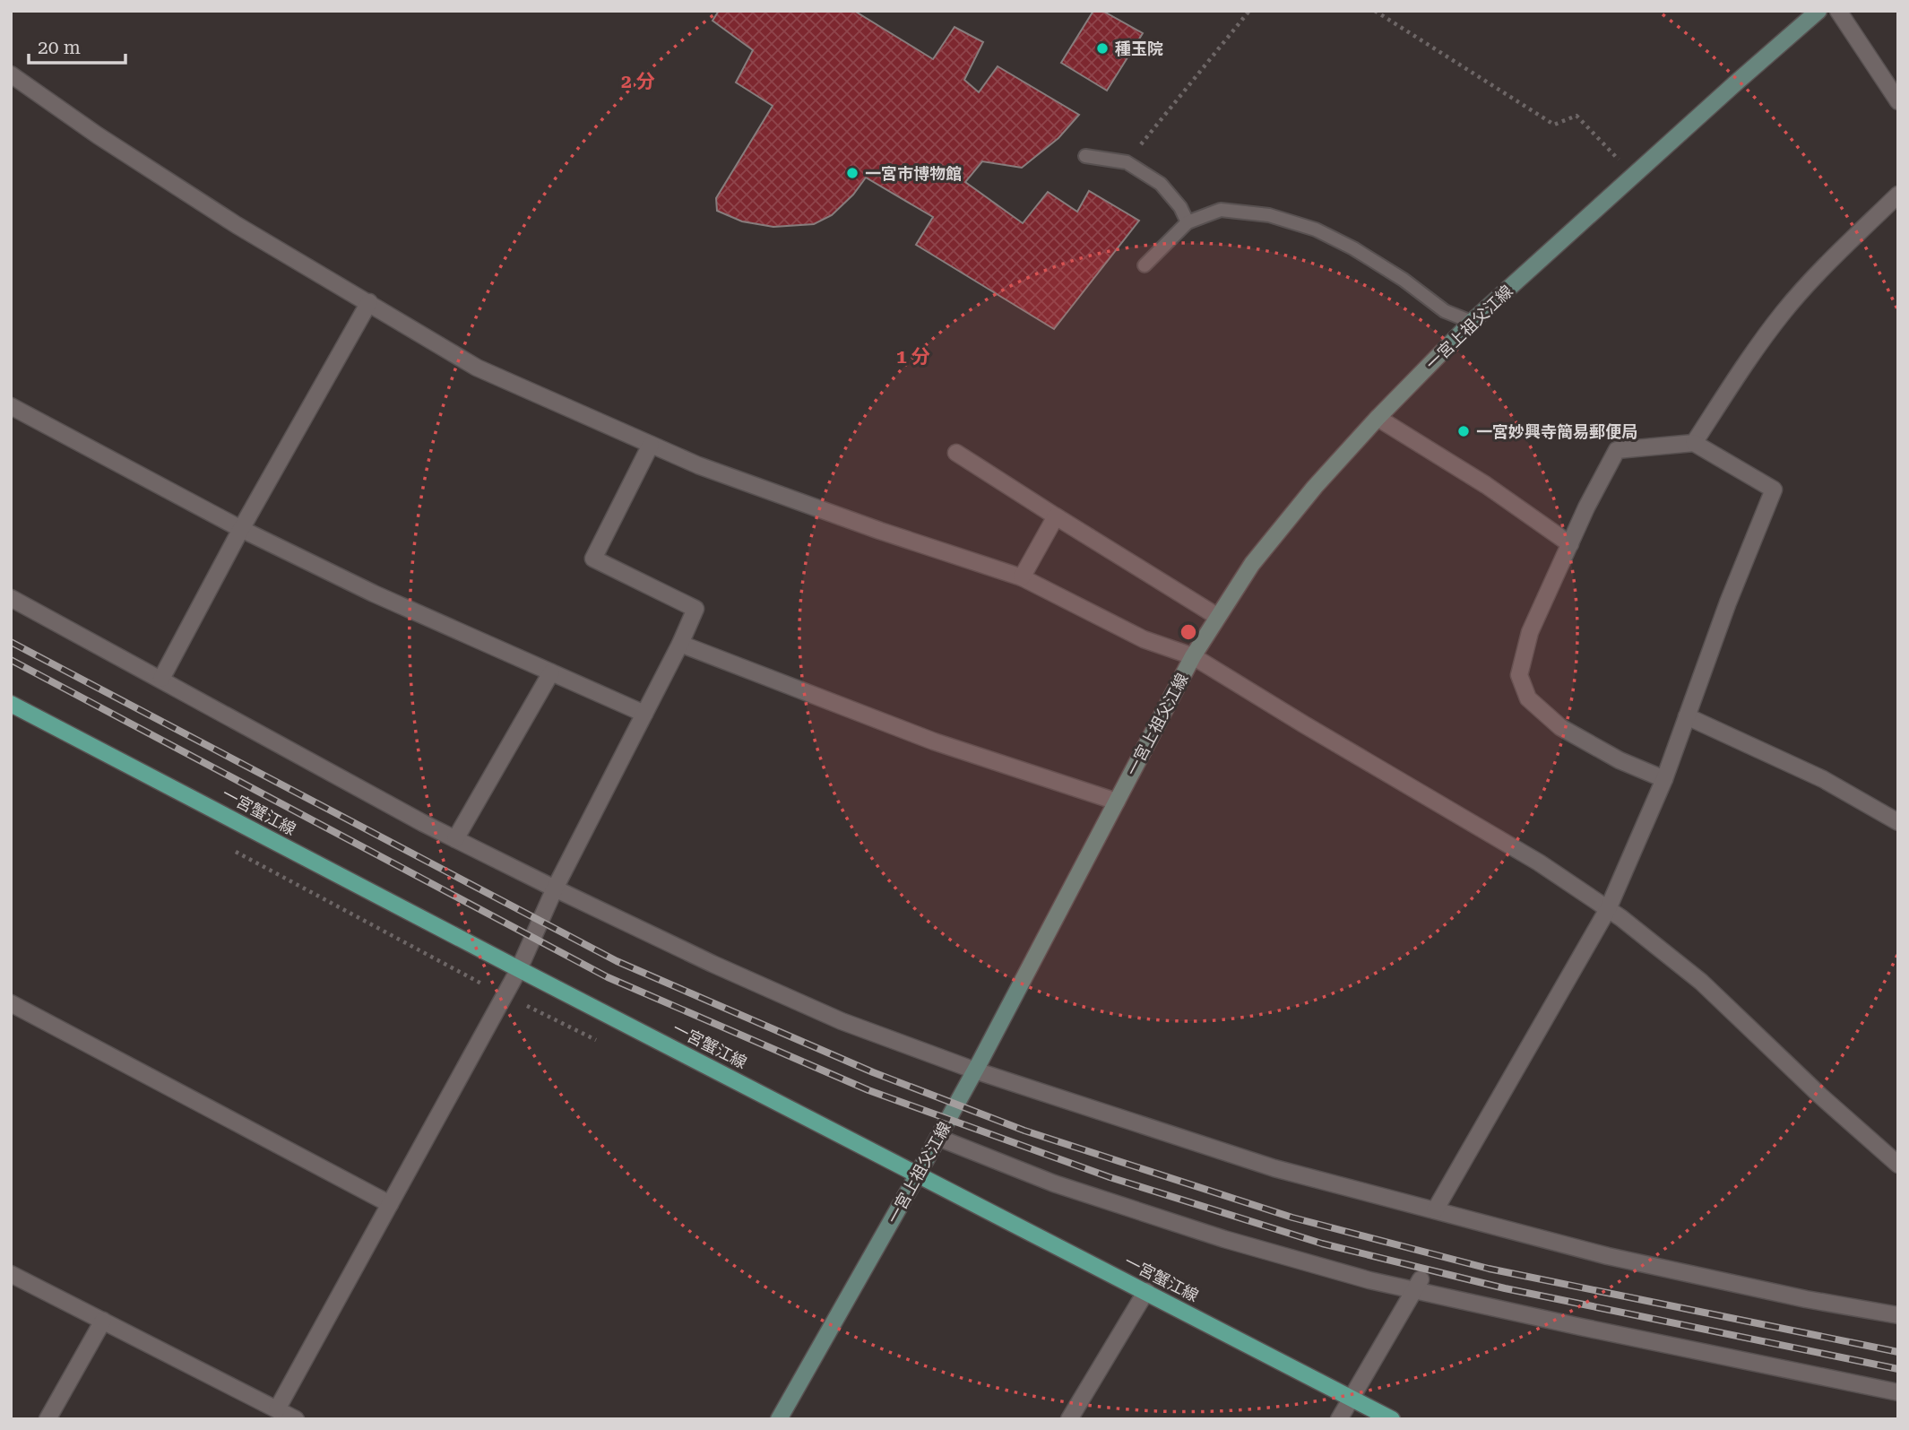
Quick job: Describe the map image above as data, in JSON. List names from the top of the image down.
{
  "streets": {
    "main road": ["一宮上祖父江線", "一宮蟹江線"]
  },
  "crossings": [
    ["一宮上祖父江線", "一宮蟹江線"]
  ],
  "places": ["種玉院", "一宮市博物館", "一宮妙興寺簡易郵便局"],
  "scale_bar": "20 m",
  "rings": ["2 分", "1 分"]
}
